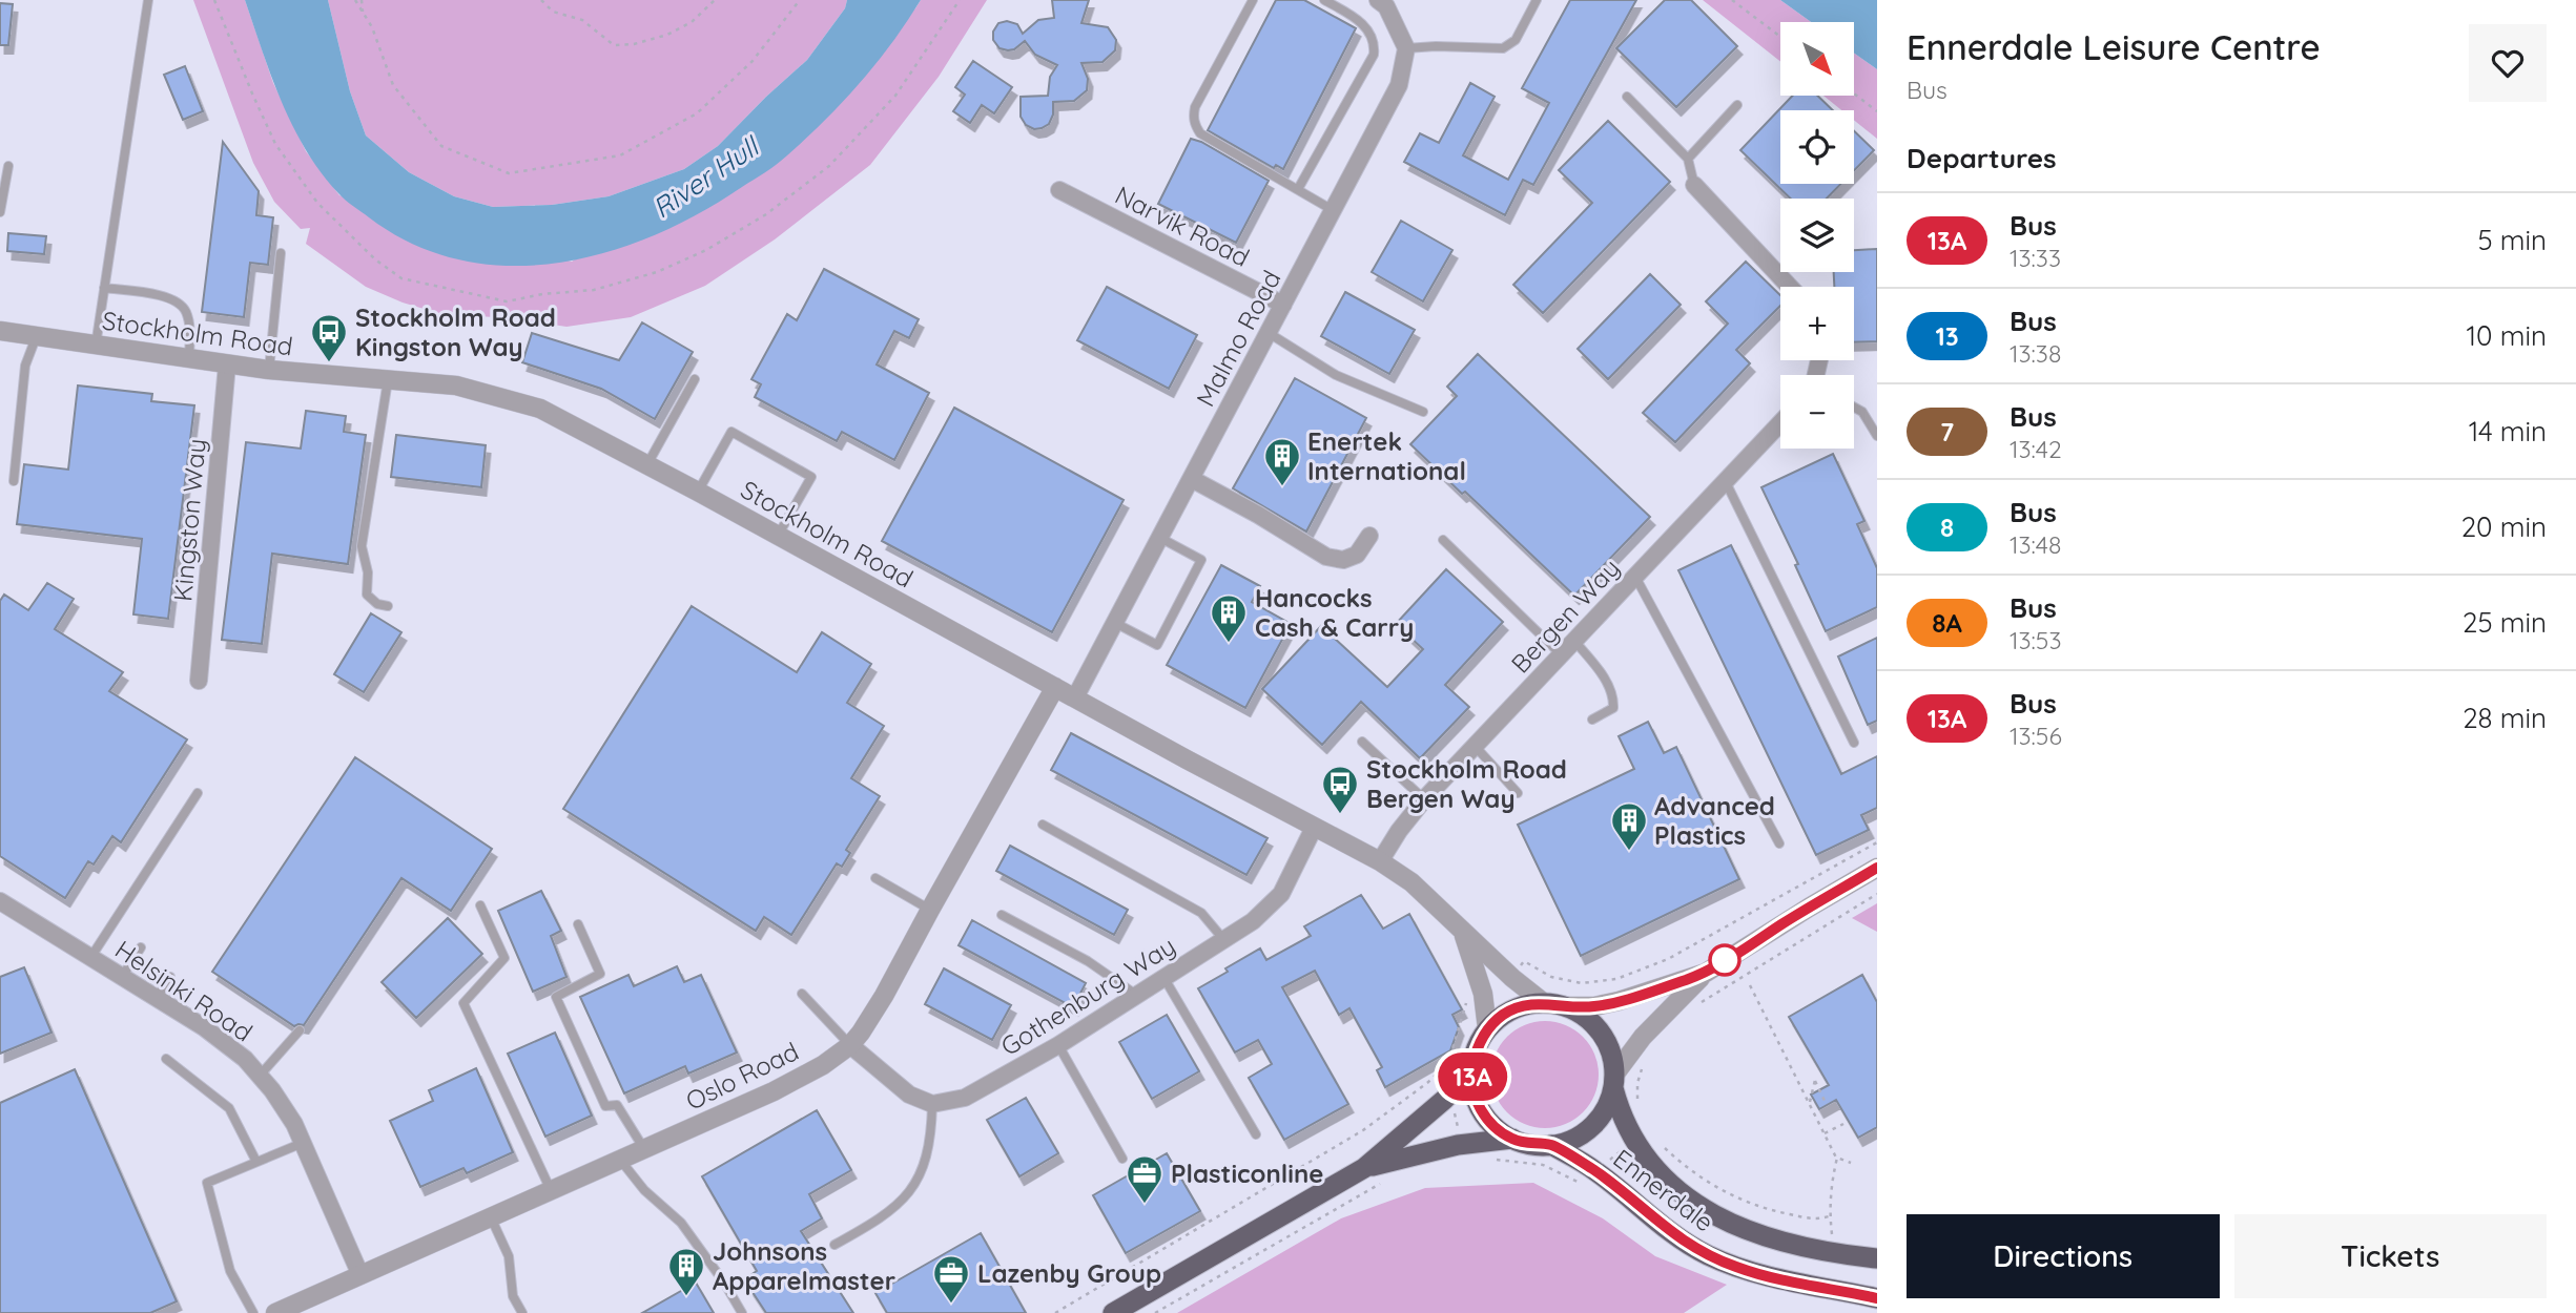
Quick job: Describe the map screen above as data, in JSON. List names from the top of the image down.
{
  "streets": {
    "highway": ["Ennerdale"],
    "street": [
      "Narvik Road",
      "Stockholm Road",
      "Malmo Road",
      "Kingston Way",
      "Bergen Way",
      "Helsinki Road",
      "Gothenburg Way",
      "Oslo Road"
    ]
  },
  "crossings": [
    ["Narvik Road", "Malmo Road"],
    ["Stockholm Road", "Malmo Road"],
    ["Stockholm Road", "Kingston Way"],
    ["Stockholm Road", "Bergen Way"],
    ["Stockholm Road", "Gothenburg Way"],
    ["Stockholm Road", "Oslo Road"],
    ["Stockholm Road", "Ennerdale"],
    ["Helsinki Road", "Oslo Road"]
  ],
  "water": ["River Hull"],
  "places": {
    "bus stop": ["Stockholm Road Kingston Way", "Stockholm Road Bergen Way"],
    "building": [
      "Enertek International",
      "Hancocks Cash & Carry",
      "Advanced Plastics",
      "Johnsons Apparelmaster"
    ],
    "office": ["Plasticonline", "Lazenby Group"]
  },
  "lines": ["bus line 13A"],
  "north": "bottom right",
  "page": {
    "on_map": "13A",
    "heading": [
      ["Ennerdale Leisure Centre", "Bus"],
      "Departures"
    ],
    "map_buttons": ["+", "−"],
    "list": [
      {
        "mark": "13A",
        "name": "Bus",
        "note": "13:33",
        "value": "5 min"
      },
      {
        "mark": "13",
        "name": "Bus",
        "note": "13:38",
        "value": "10 min"
      },
      {
        "mark": "7",
        "name": "Bus",
        "note": "13:42",
        "value": "14 min"
      },
      {
        "mark": "8",
        "name": "Bus",
        "note": "13:48",
        "value": "20 min"
      },
      {
        "mark": "8A",
        "name": "Bus",
        "note": "13:53",
        "value": "25 min"
      },
      {
        "mark": "13A",
        "name": "Bus",
        "note": "13:56",
        "value": "28 min"
      }
    ],
    "buttons": ["Directions", "Tickets"]
  }
}
